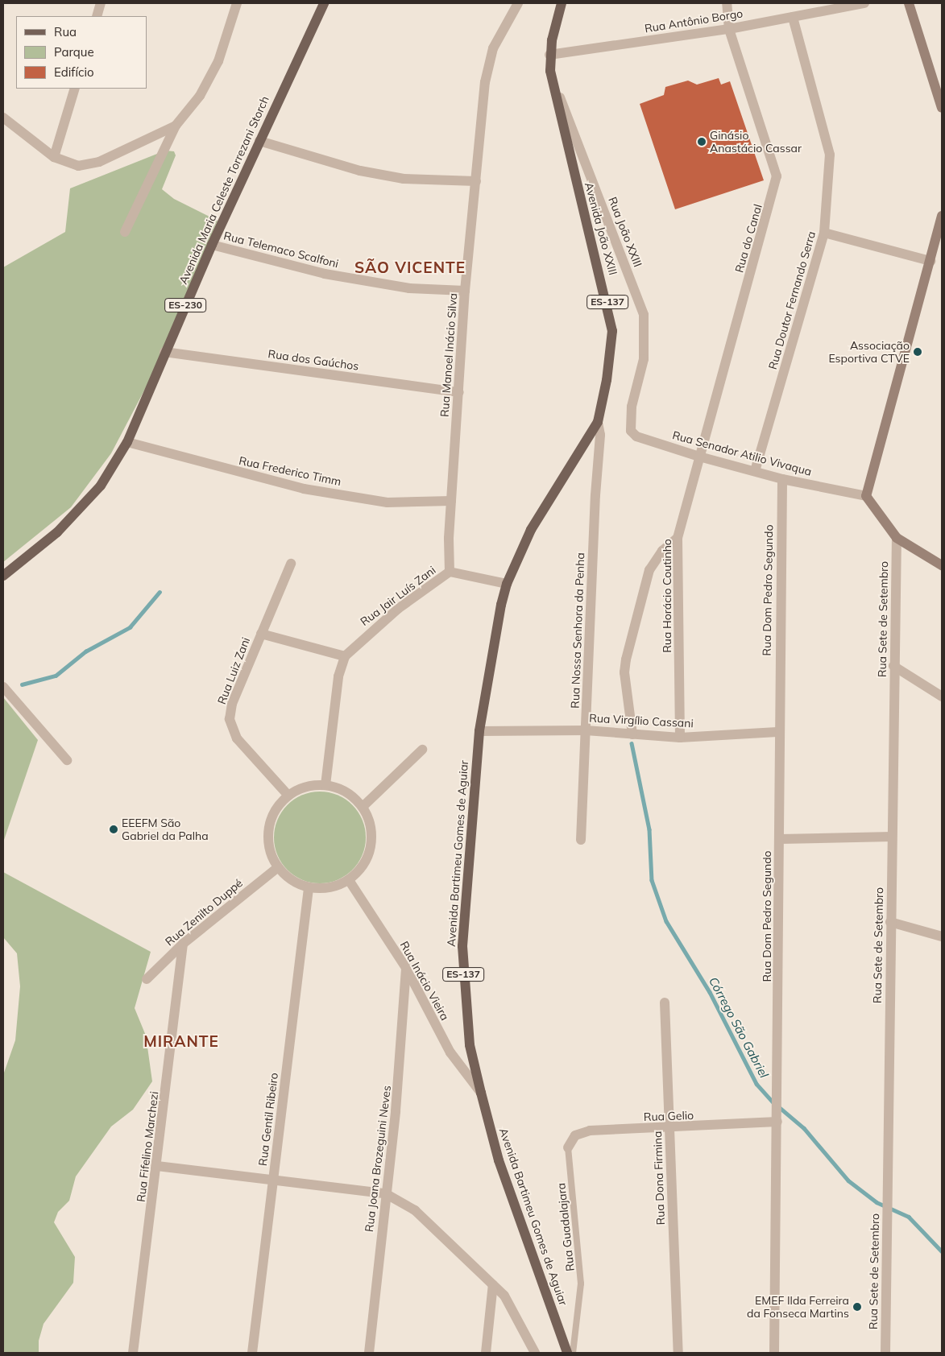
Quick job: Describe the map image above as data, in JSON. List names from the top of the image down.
{
  "streets": {
    "main road": [
      "Avenida Maria Celeste Torrezani Storch",
      "Avenida João XXIII",
      "ES-137",
      "ES-230",
      "Avenida Bartimeu Gomes de Aguiar"
    ],
    "street": [
      "Rua Antônio Borgo",
      "Rua João XXIII",
      "Rua do Canal",
      "Rua Telemaco Scalfoni",
      "Rua Doutor Fernando Serra",
      "Rua Manoel Inácio Silva",
      "Rua dos Gaúchos",
      "Rua Senador Atilio Vivaqua",
      "Rua Frederico Timm",
      "Rua Dom Pedro Segundo",
      "Rua Jair Luís Zani",
      "Rua Horácio Coutinho",
      "Rua Sete de Setembro",
      "Rua Nossa Senhora da Penha",
      "Rua Luiz Zani",
      "Rua Virgílio Cassani",
      "Rua Zenilto Duppé",
      "Rua Inácio Vieira",
      "Rua Gelio",
      "Rua Gentil Ribeiro",
      "Rua Fifelino Marchezi",
      "Rua Joana Brozeguini Neves",
      "Rua Dona Firmina"
    ],
    "lane": ["Rua Guadalajara"]
  },
  "crossings": [
    ["Rua Antônio Borgo", "Avenida João XXIII"],
    ["Rua Antônio Borgo", "Rua do Canal"],
    ["Rua Antônio Borgo", "Rua Doutor Fernando Serra"],
    ["Avenida Maria Celeste Torrezani Storch", "Rua Telemaco Scalfoni"],
    ["Avenida Maria Celeste Torrezani Storch", "Rua dos Gaúchos"],
    ["Avenida Maria Celeste Torrezani Storch", "Rua Frederico Timm"],
    ["Avenida João XXIII", "Rua João XXIII"],
    ["Avenida João XXIII", "Rua Jair Luís Zani"],
    ["Avenida João XXIII", "Rua Nossa Senhora da Penha"],
    ["Avenida João XXIII", "Avenida Bartimeu Gomes de Aguiar"],
    ["Rua João XXIII", "Rua Senador Atilio Vivaqua"],
    ["Rua do Canal", "Rua Senador Atilio Vivaqua"],
    ["Rua do Canal", "Rua Horácio Coutinho"],
    ["Rua Telemaco Scalfoni", "Rua Manoel Inácio Silva"],
    ["Rua Doutor Fernando Serra", "Rua Senador Atilio Vivaqua"],
    ["Rua Manoel Inácio Silva", "Rua dos Gaúchos"],
    ["Rua Manoel Inácio Silva", "Rua Frederico Timm"],
    ["Rua Manoel Inácio Silva", "Rua Jair Luís Zani"],
    ["Rua Senador Atilio Vivaqua", "Rua Dom Pedro Segundo"],
    ["Rua Senador Atilio Vivaqua", "Rua Horácio Coutinho"],
    ["Rua Dom Pedro Segundo", "Rua Virgílio Cassani"],
    ["Rua Dom Pedro Segundo", "Rua Gelio"],
    ["Rua Jair Luís Zani", "Avenida Bartimeu Gomes de Aguiar"],
    ["Rua Horácio Coutinho", "Rua Virgílio Cassani"],
    ["Rua Nossa Senhora da Penha", "Rua Virgílio Cassani"],
    ["Rua Luiz Zani", "Rua Zenilto Duppé"],
    ["Rua Luiz Zani", "Rua Inácio Vieira"],
    ["Rua Luiz Zani", "Rua Gentil Ribeiro"],
    ["Rua Virgílio Cassani", "Avenida Bartimeu Gomes de Aguiar"],
    ["Avenida Bartimeu Gomes de Aguiar", "Rua Inácio Vieira"],
    ["Rua Zenilto Duppé", "Rua Inácio Vieira"],
    ["Rua Zenilto Duppé", "Rua Gentil Ribeiro"],
    ["Rua Zenilto Duppé", "Rua Fifelino Marchezi"],
    ["Rua Inácio Vieira", "Rua Gentil Ribeiro"],
    ["Rua Inácio Vieira", "Rua Joana Brozeguini Neves"],
    ["Rua Gelio", "Rua Dona Firmina"],
    ["Rua Gelio", "Rua Guadalajara"]
  ],
  "districts": ["SÃO VICENTE", "MIRANTE"],
  "water": ["Córrego São Gabriel"],
  "places": [
    "Ginásio Anastácio Cassar",
    "Associação Esportiva CTVE",
    "EEEFM São Gabriel da Palha",
    "EMEF Ilda Ferreira da Fonseca Martins"
  ],
  "legend": ["Rua", "Parque", "Edifício"]
}
